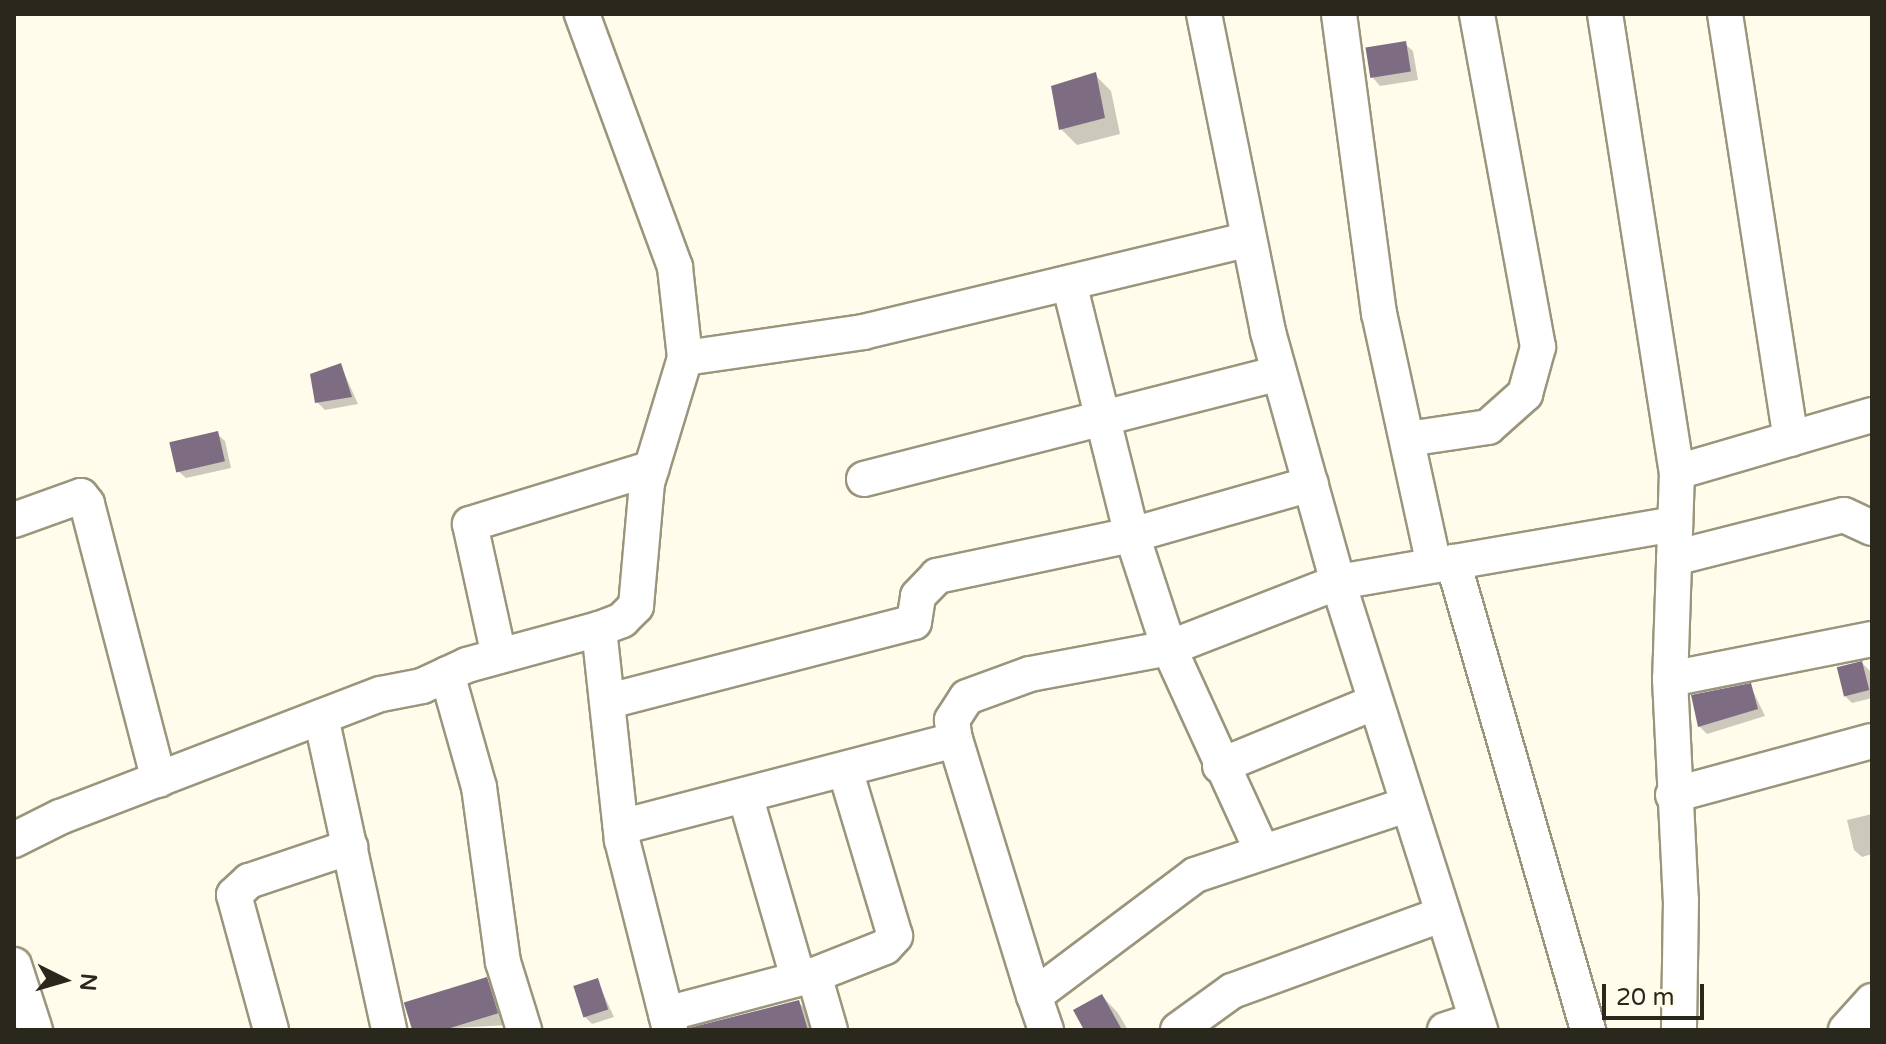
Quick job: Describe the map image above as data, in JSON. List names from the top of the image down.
{
  "scale_bar": "20 m",
  "north": "right"
}
